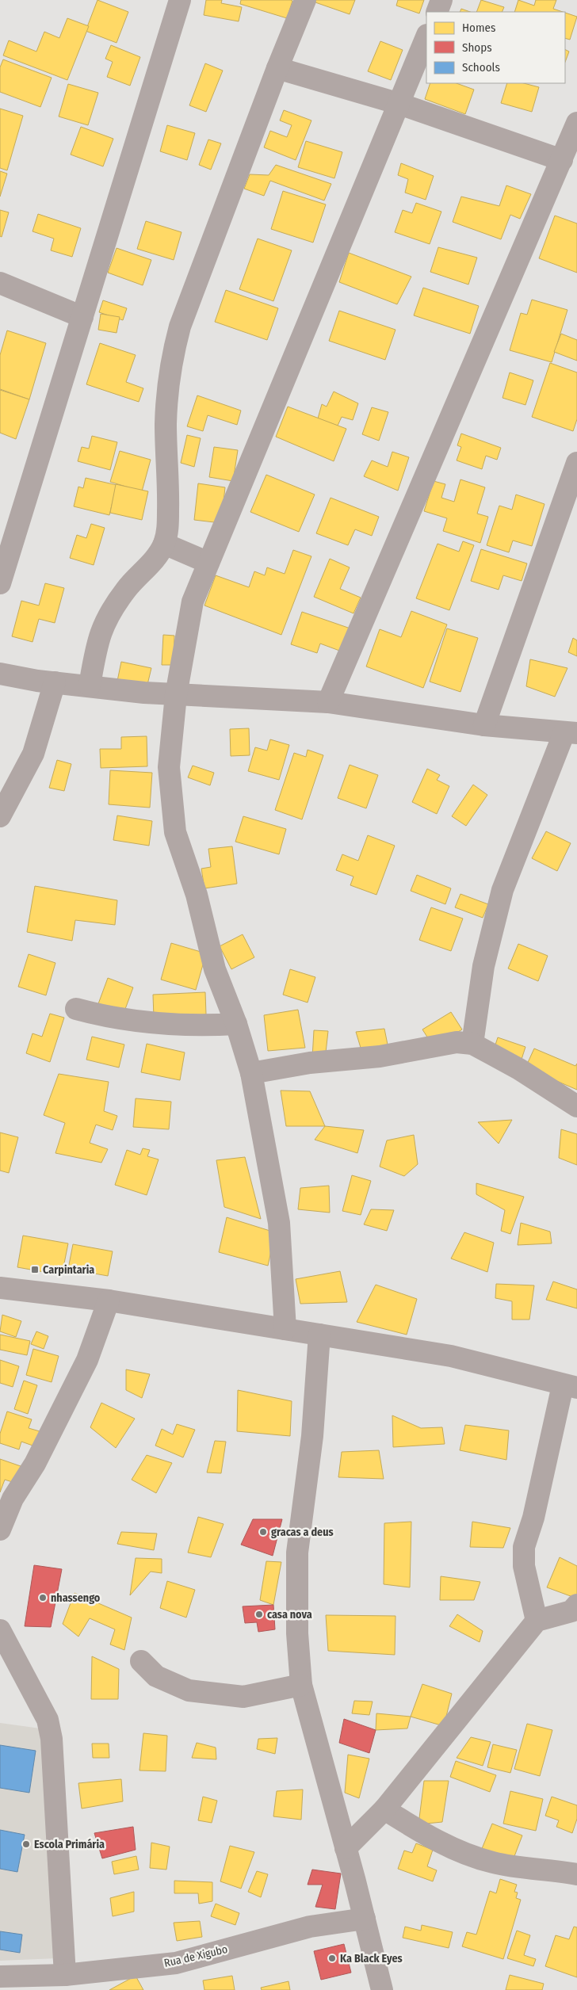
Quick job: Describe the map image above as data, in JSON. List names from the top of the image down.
{
  "streets": {
    "street": ["Rua de Xigubo"]
  },
  "places": {
    "transit": ["Carpintaria"],
    "other": [
      "gracas a deus",
      "nhassengo",
      "casa nova",
      "Escola Primária",
      "Ka Black Eyes"
    ]
  },
  "legend": ["Homes", "Shops", "Schools"]
}
